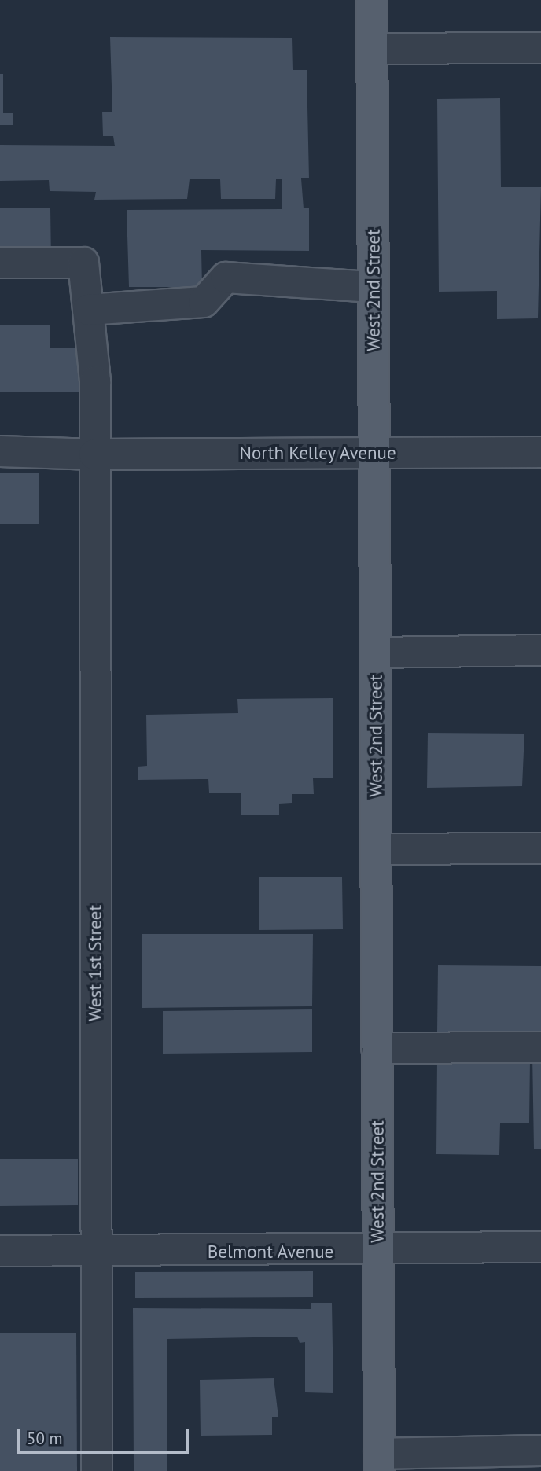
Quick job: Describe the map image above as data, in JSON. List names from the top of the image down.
{
  "streets": {
    "main road": ["West 2nd Street"],
    "street": ["North Kelley Avenue", "West 1st Street", "Belmont Avenue"]
  },
  "crossings": [
    ["West 2nd Street", "North Kelley Avenue"],
    ["West 2nd Street", "Belmont Avenue"],
    ["North Kelley Avenue", "West 1st Street"],
    ["West 1st Street", "Belmont Avenue"]
  ],
  "scale_bar": "50 m"
}
